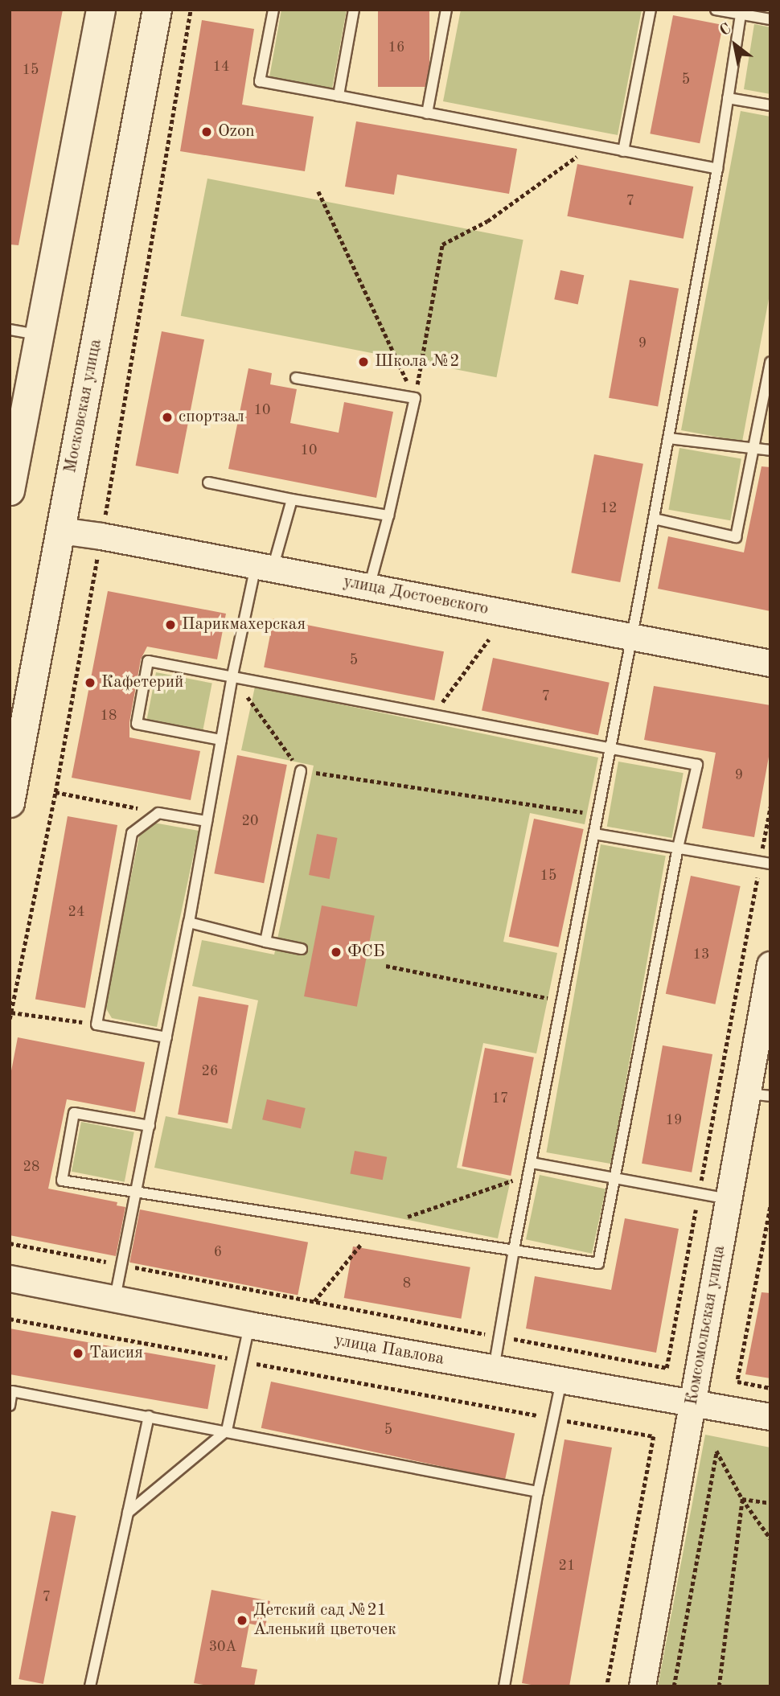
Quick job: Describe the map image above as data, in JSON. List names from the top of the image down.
{
  "streets": {
    "main road": ["Московская улица"],
    "street": ["улица Достоевского", "Комсомольская улица", "улица Павлова"]
  },
  "crossings": [
    ["Московская улица", "улица Достоевского"],
    ["Комсомольская улица", "улица Павлова"]
  ],
  "places": [
    "Ozon",
    "Школа №2",
    "спортзал",
    "Парикмахерская",
    "Кафетерий",
    "ФСБ",
    "Таисия",
    "Детский сад №21 Аленький цветочек"
  ],
  "house_numbers": [
    "16",
    "14",
    "15",
    "5",
    "7",
    "9",
    "10",
    "10",
    "12",
    "5",
    "7",
    "18",
    "9",
    "20",
    "15",
    "24",
    "13",
    "26",
    "17",
    "19",
    "28",
    "6",
    "8",
    "5",
    "21",
    "7",
    "30А"
  ],
  "north": "top left"
}
